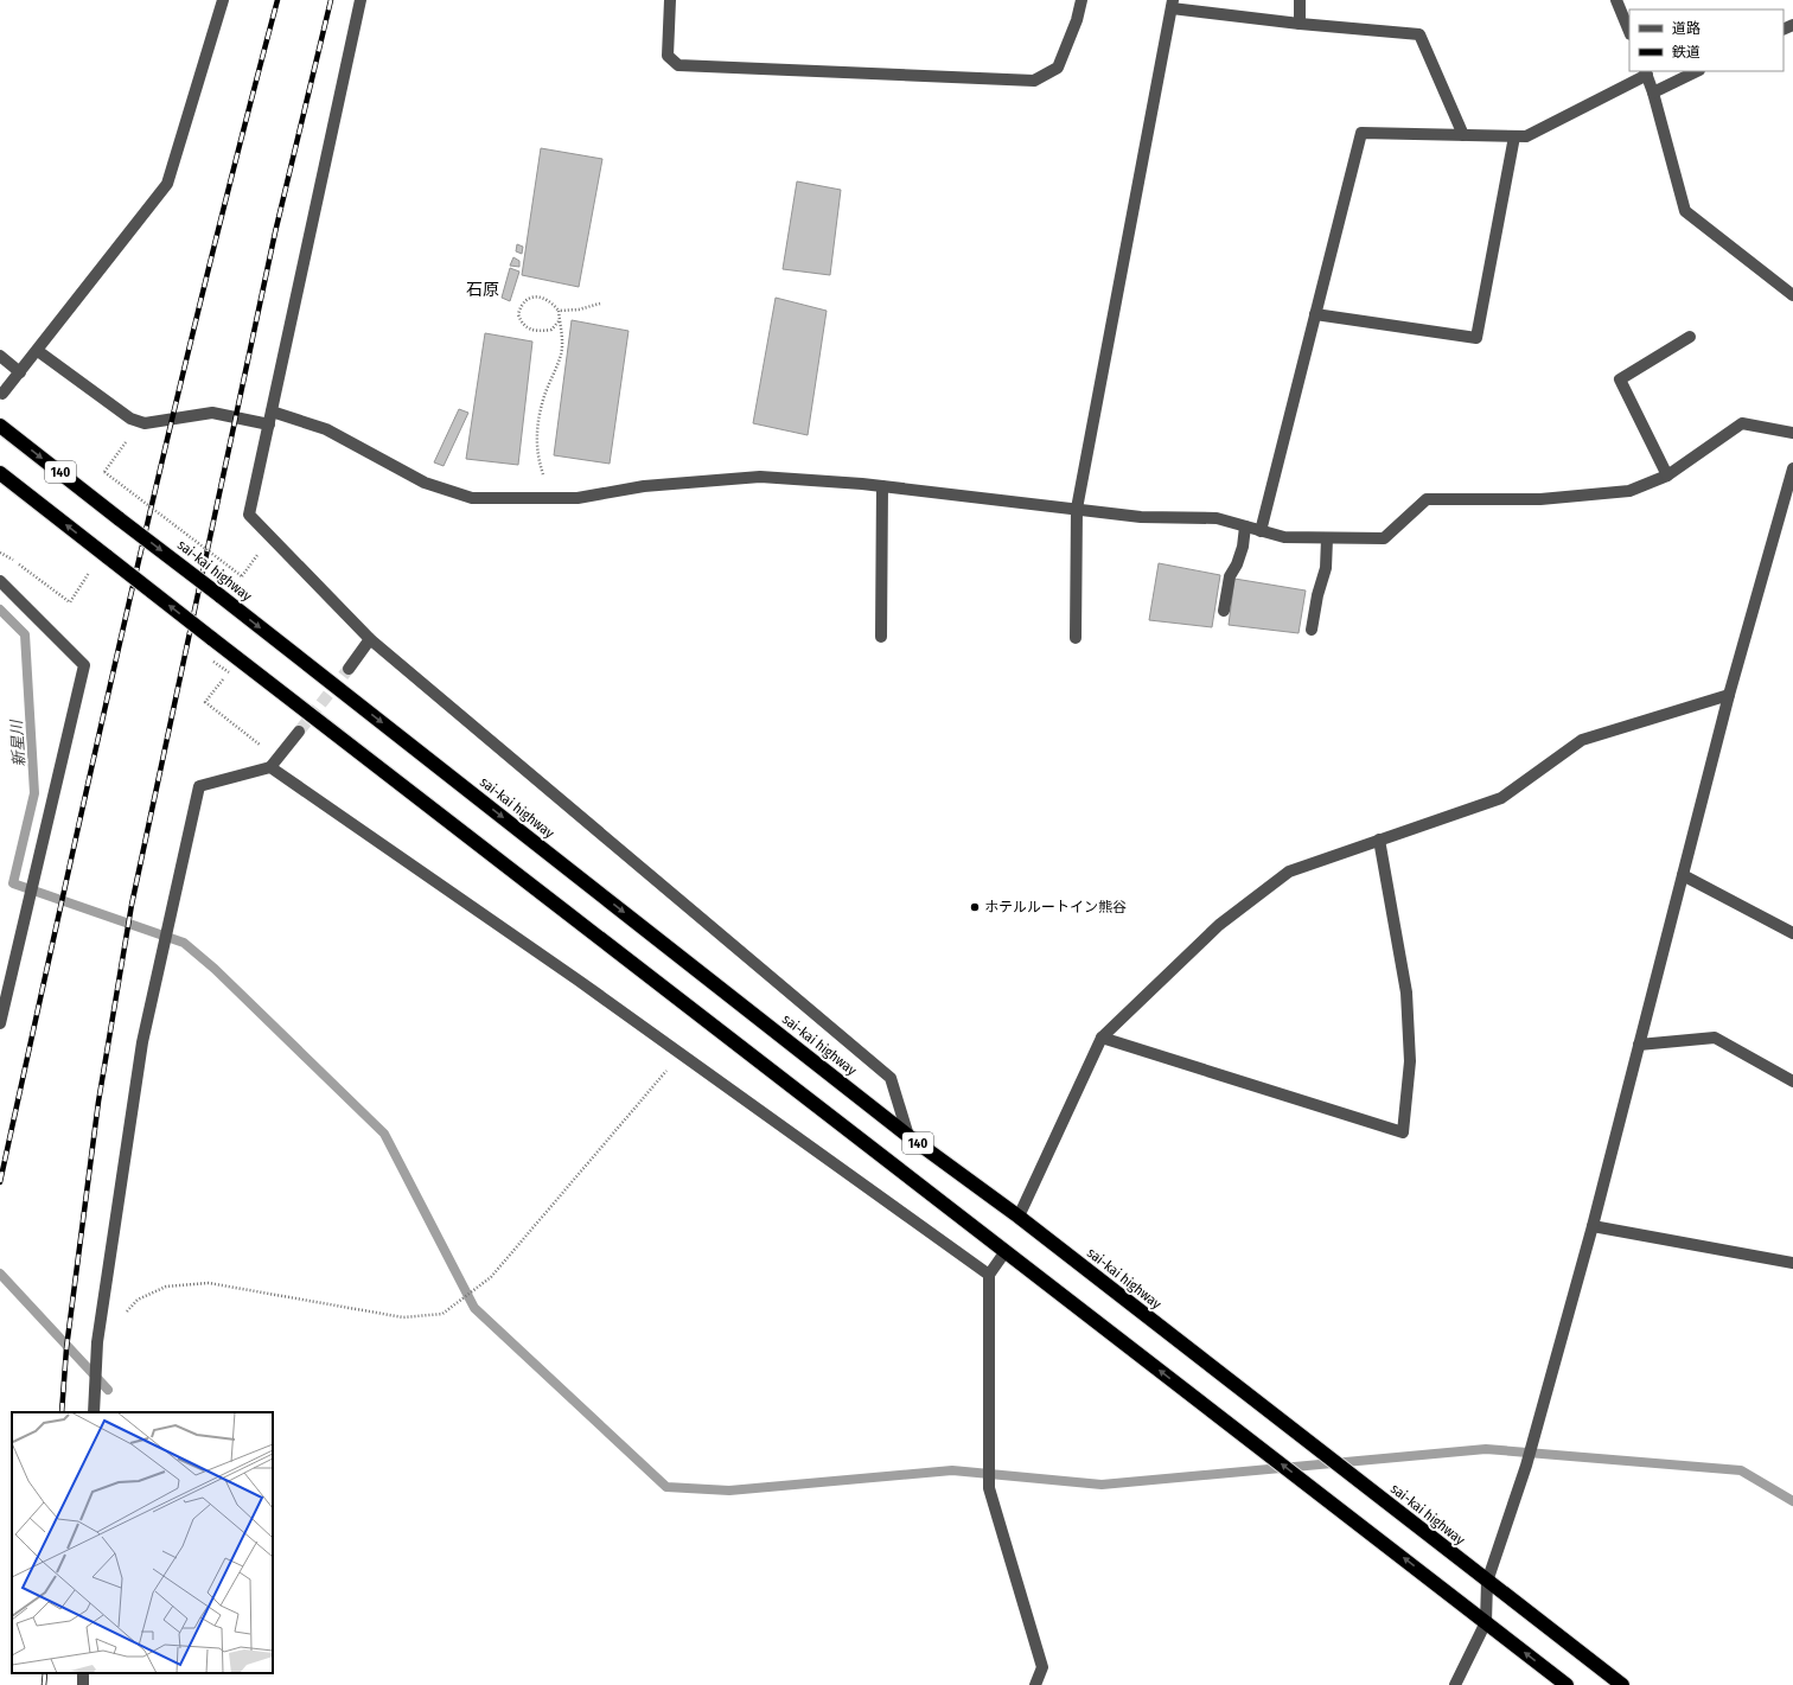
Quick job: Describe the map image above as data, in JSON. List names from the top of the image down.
{
  "streets": {
    "highway": ["140", "sai-kai highway"]
  },
  "districts": ["石原"],
  "water": ["新星川"],
  "places": ["ホテルルートイン熊谷"],
  "legend": ["道路", "鉄道"]
}
